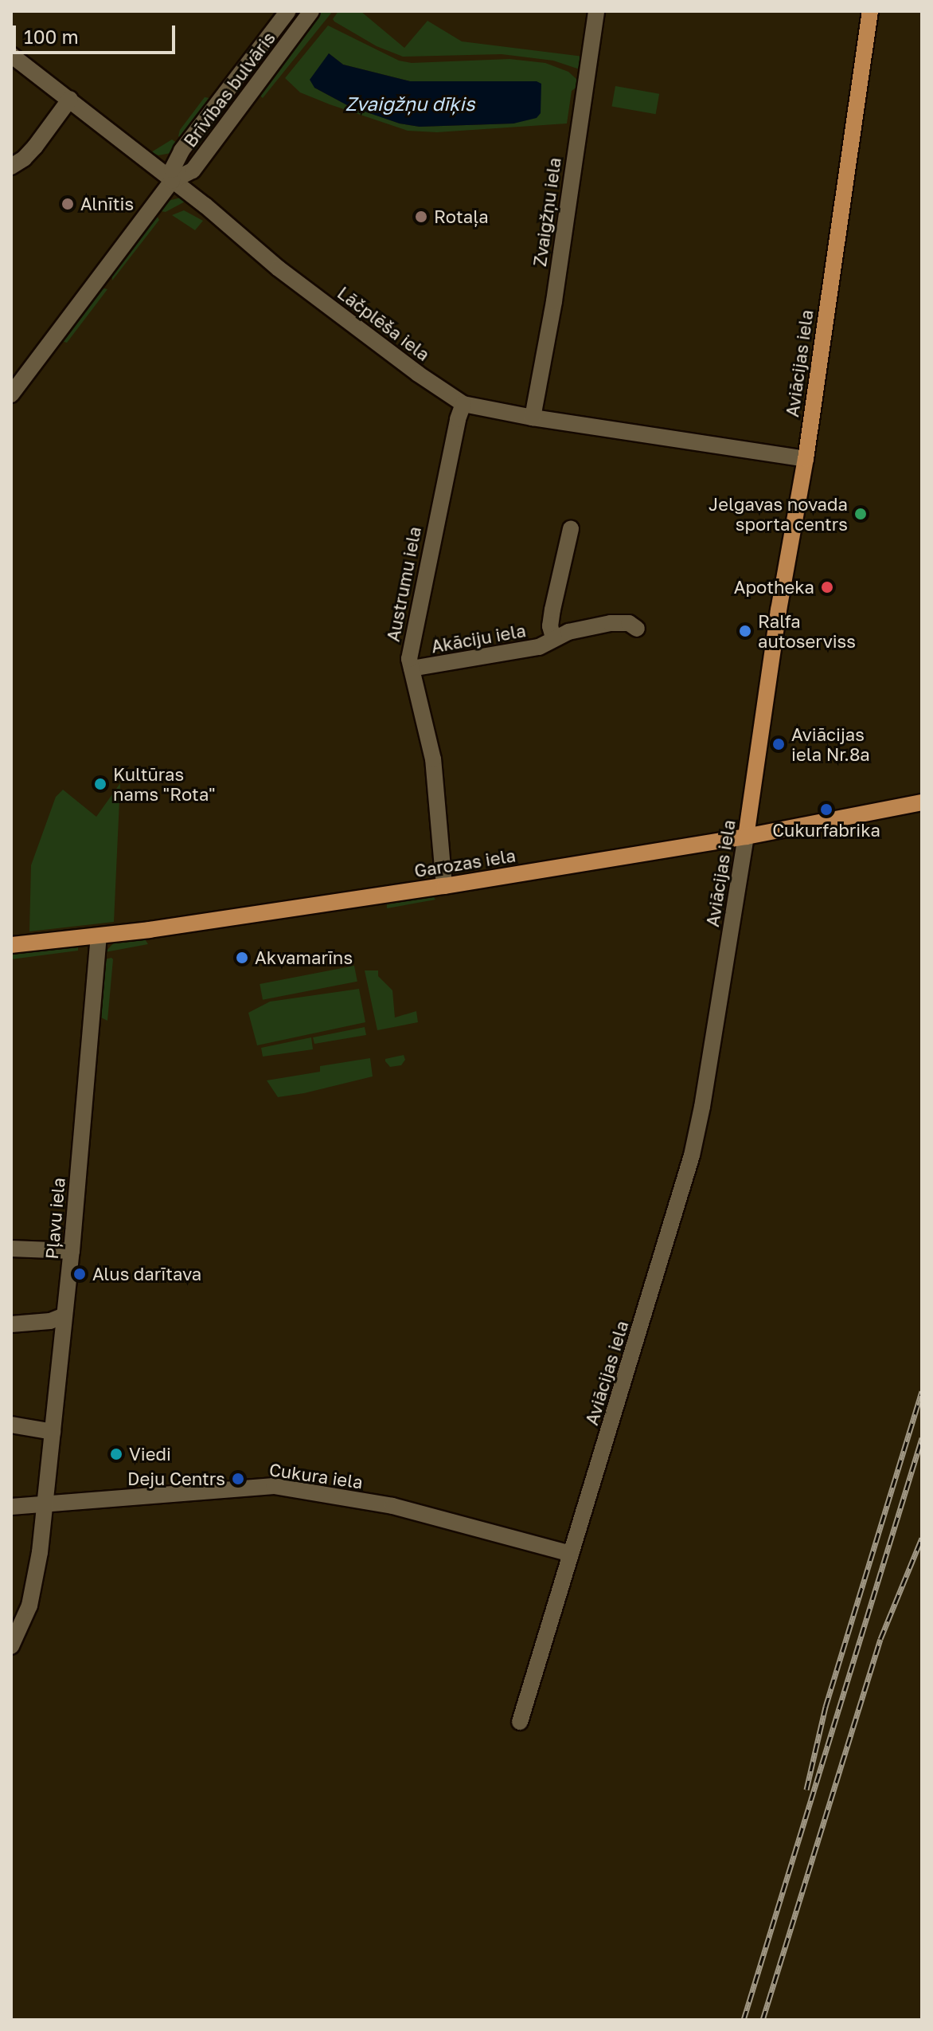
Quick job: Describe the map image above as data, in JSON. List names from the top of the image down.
{
  "streets": {
    "main road": ["Aviācijas iela", "Garozas iela"],
    "street": [
      "Brīvības bulvāris",
      "Zvaigžņu iela",
      "Lāčplēša iela",
      "Austrumu iela",
      "Akāciju iela",
      "Pļavu iela",
      "Cukura iela"
    ]
  },
  "crossings": [
    ["Brīvības bulvāris", "Lāčplēša iela"],
    ["Zvaigžņu iela", "Lāčplēša iela"],
    ["Lāčplēša iela", "Aviācijas iela"],
    ["Lāčplēša iela", "Austrumu iela"],
    ["Aviācijas iela", "Garozas iela"],
    ["Aviācijas iela", "Cukura iela"],
    ["Austrumu iela", "Akāciju iela"],
    ["Austrumu iela", "Garozas iela"],
    ["Garozas iela", "Pļavu iela"],
    ["Pļavu iela", "Cukura iela"]
  ],
  "water": ["Zvaigžņu dīķis"],
  "places": [
    "Alnītis",
    "Rotaļa",
    "Jelgavas novada sporta centrs",
    "Apotheka",
    "Ralfa autoserviss",
    "Aviācijas iela Nr.8a",
    "Kultūras nams \"Rota\"",
    "Cukurfabrika",
    "Akvamarīns",
    "Alus darītava",
    "Viedi",
    "Deju Centrs"
  ],
  "scale_bar": "100 m"
}
